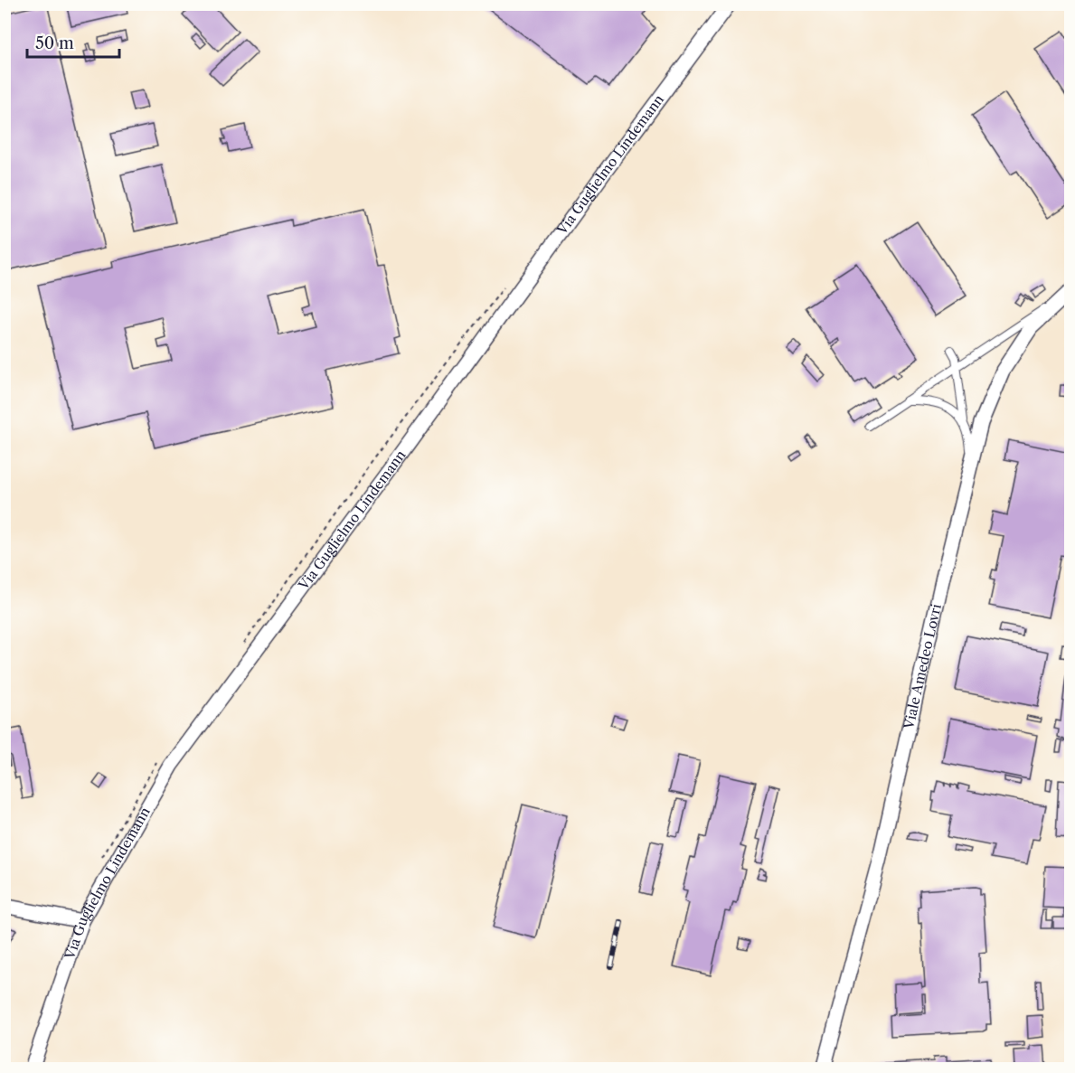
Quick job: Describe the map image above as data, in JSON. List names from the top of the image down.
{
  "streets": {
    "street": ["Via Guglielmo Lindemann", "Viale Amedeo Lovri"]
  },
  "scale_bar": "50 m"
}
